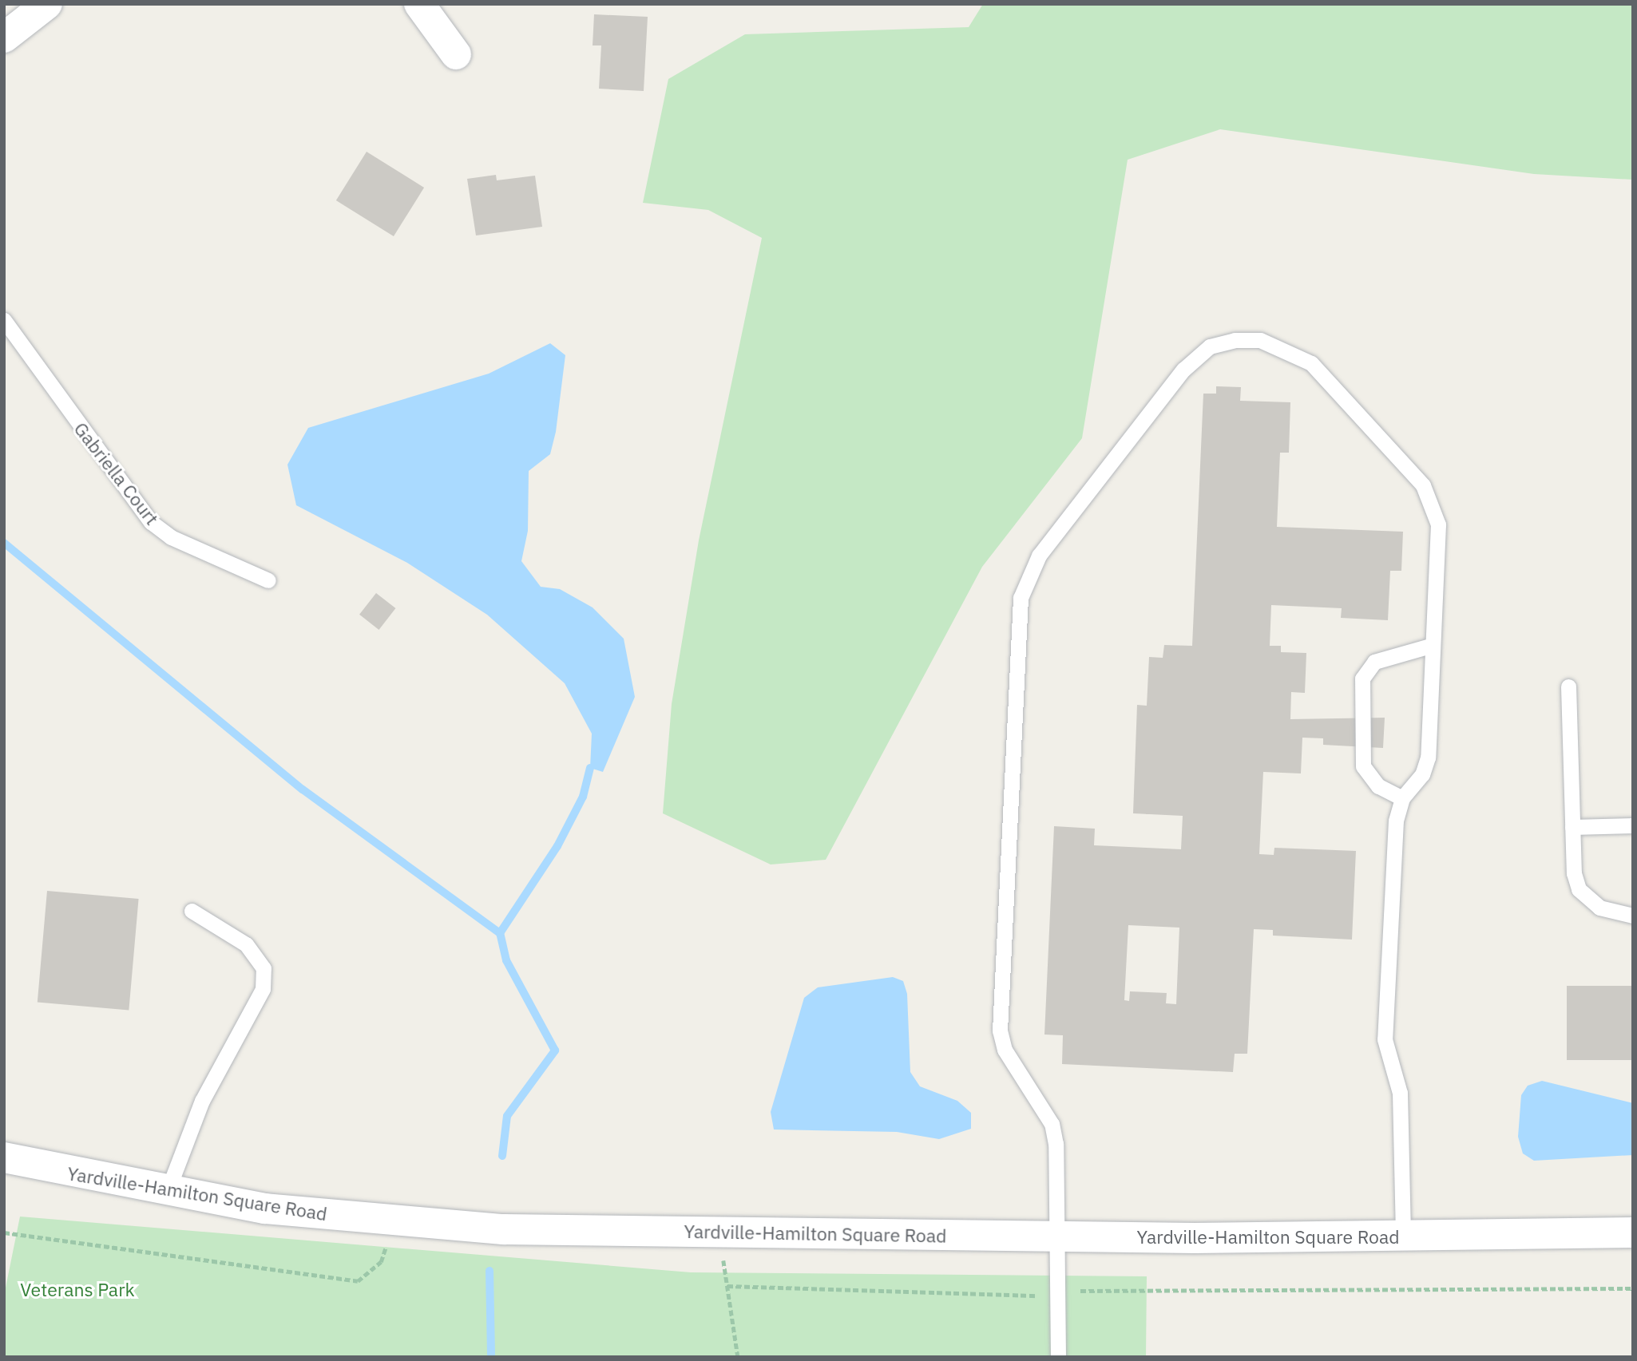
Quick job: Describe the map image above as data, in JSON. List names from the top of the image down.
{
  "streets": {
    "street": ["Yardville-Hamilton Square Road"],
    "lane": ["Gabriella Court"]
  },
  "parks": ["Veterans Park"]
}
